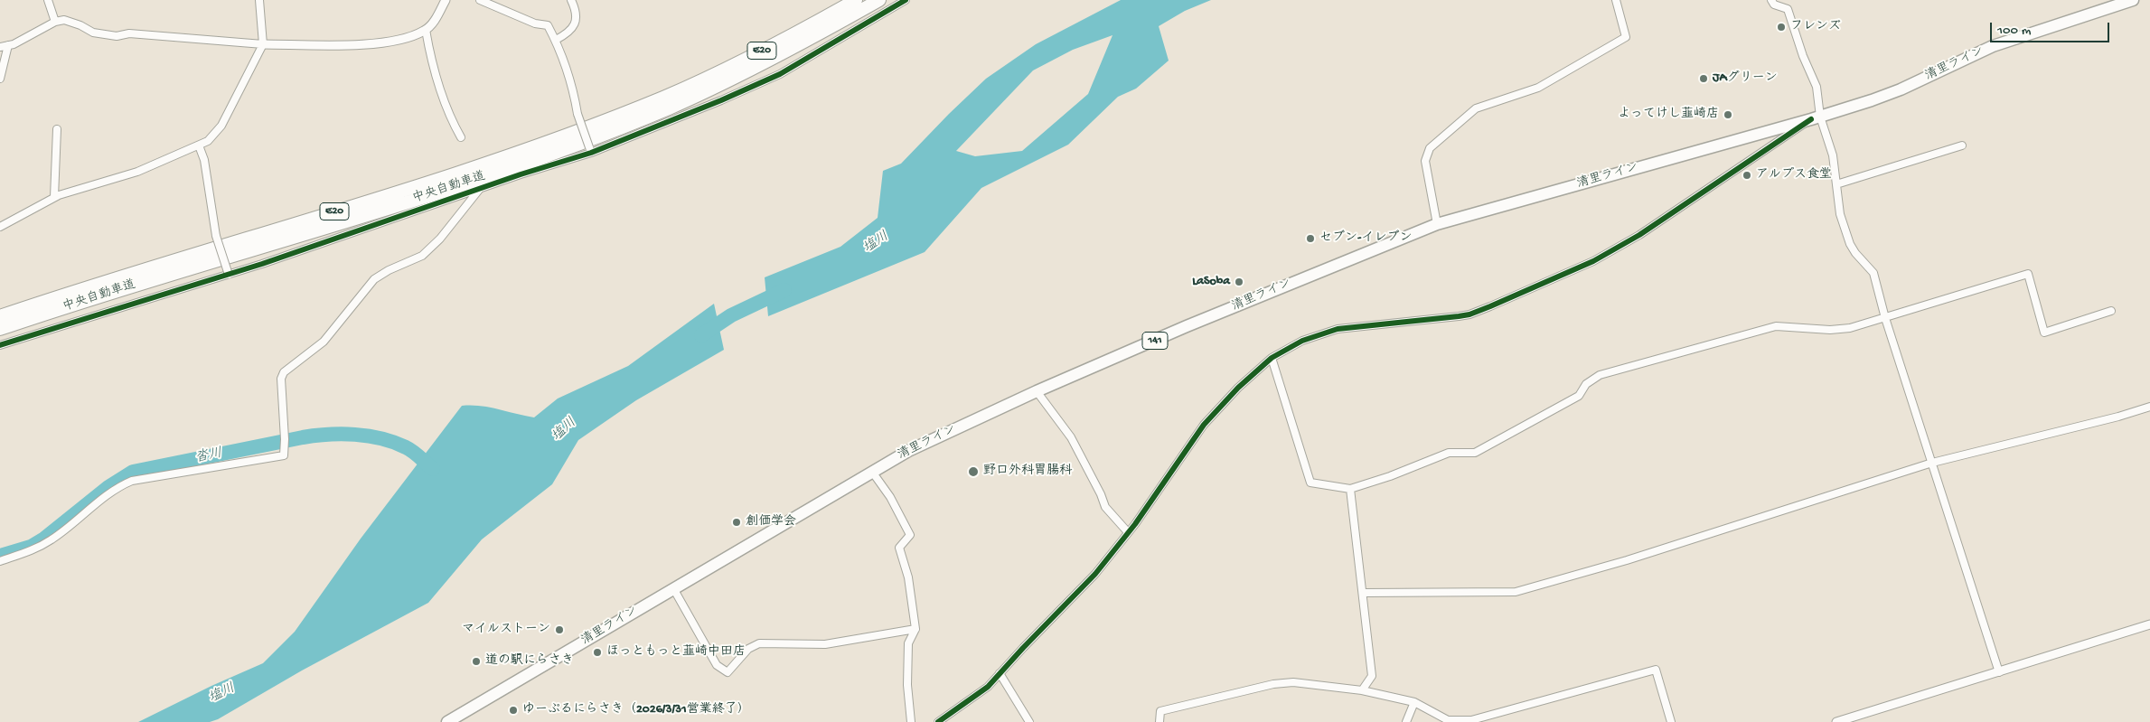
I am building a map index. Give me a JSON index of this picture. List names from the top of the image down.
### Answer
{
  "streets": {
    "highway": [
      "E20",
      "清里ライン",
      "中央自動車道",
      "141"
    ]
  },
  "water": ["塩川", "沓川"],
  "places": [
    "フレンズ",
    "JAグリーン",
    "よってけし韮崎店",
    "アルプス食堂",
    "セブン-イレブン",
    "LaSoba",
    "野口外科胃腸科",
    "創価学会",
    "マイルストーン",
    "ほっともっと韮崎中田店",
    "道の駅にらさき",
    "ゆーぷるにらさき（2026/3/31営業終了）"
  ],
  "scale_bar": "100 m"
}
